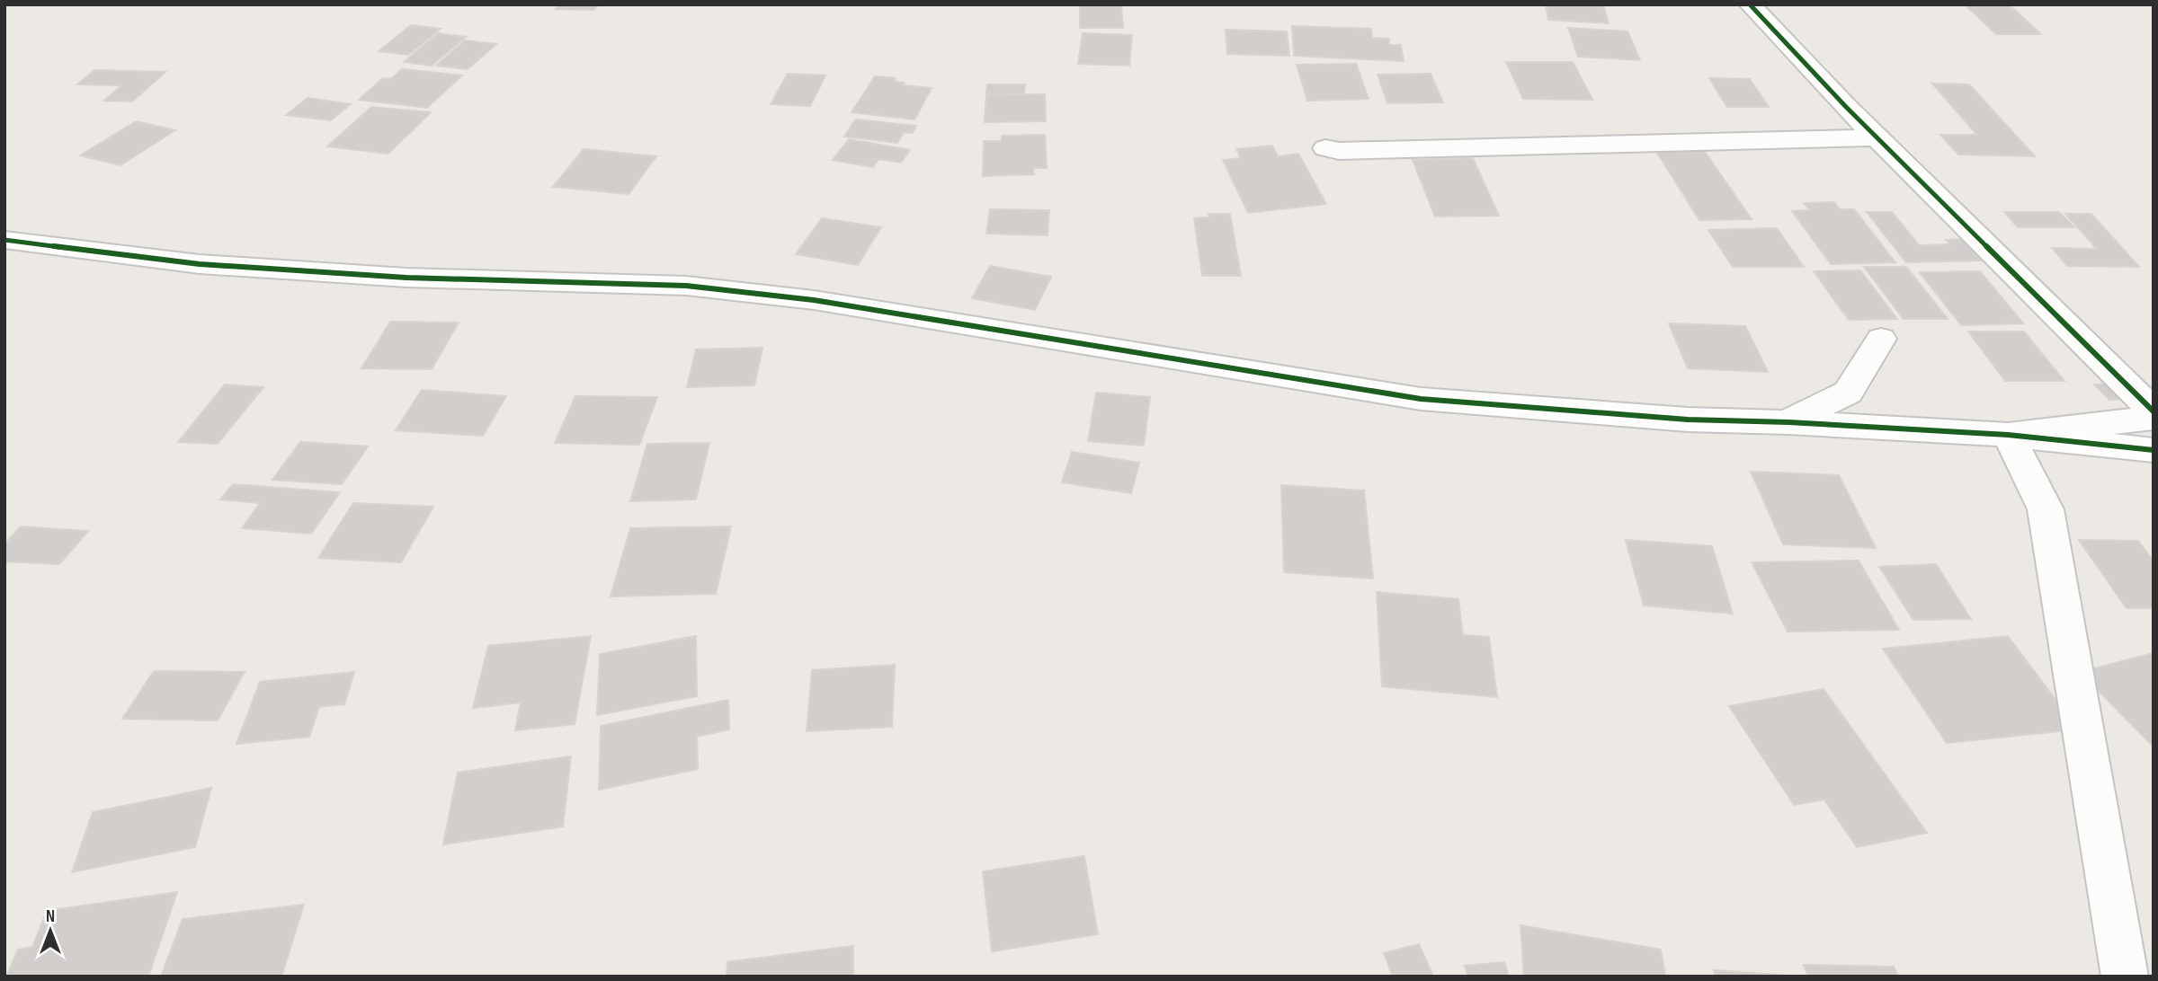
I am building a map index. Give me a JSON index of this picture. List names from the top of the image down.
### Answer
{
  "north": "top"
}
